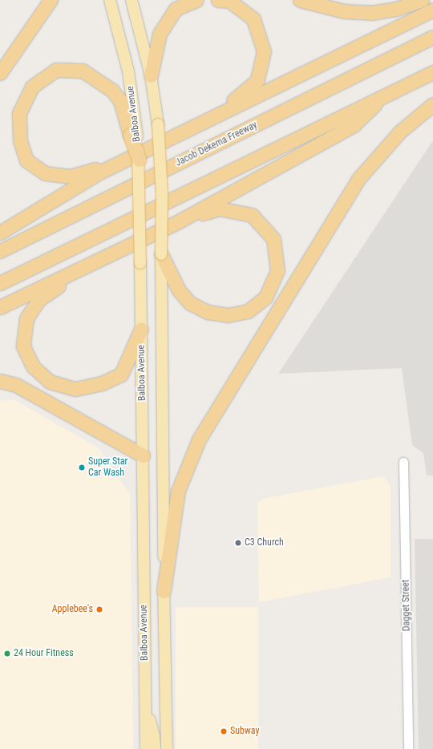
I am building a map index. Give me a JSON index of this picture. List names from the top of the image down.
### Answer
{
  "streets": {
    "highway": ["Jacob Dekema Freeway"],
    "main road": ["Balboa Avenue"],
    "street": ["Dagget Street"]
  },
  "places": [
    "Super Star Car Wash",
    "C3 Church",
    "Applebee's",
    "24 Hour Fitness",
    "Subway"
  ]
}
